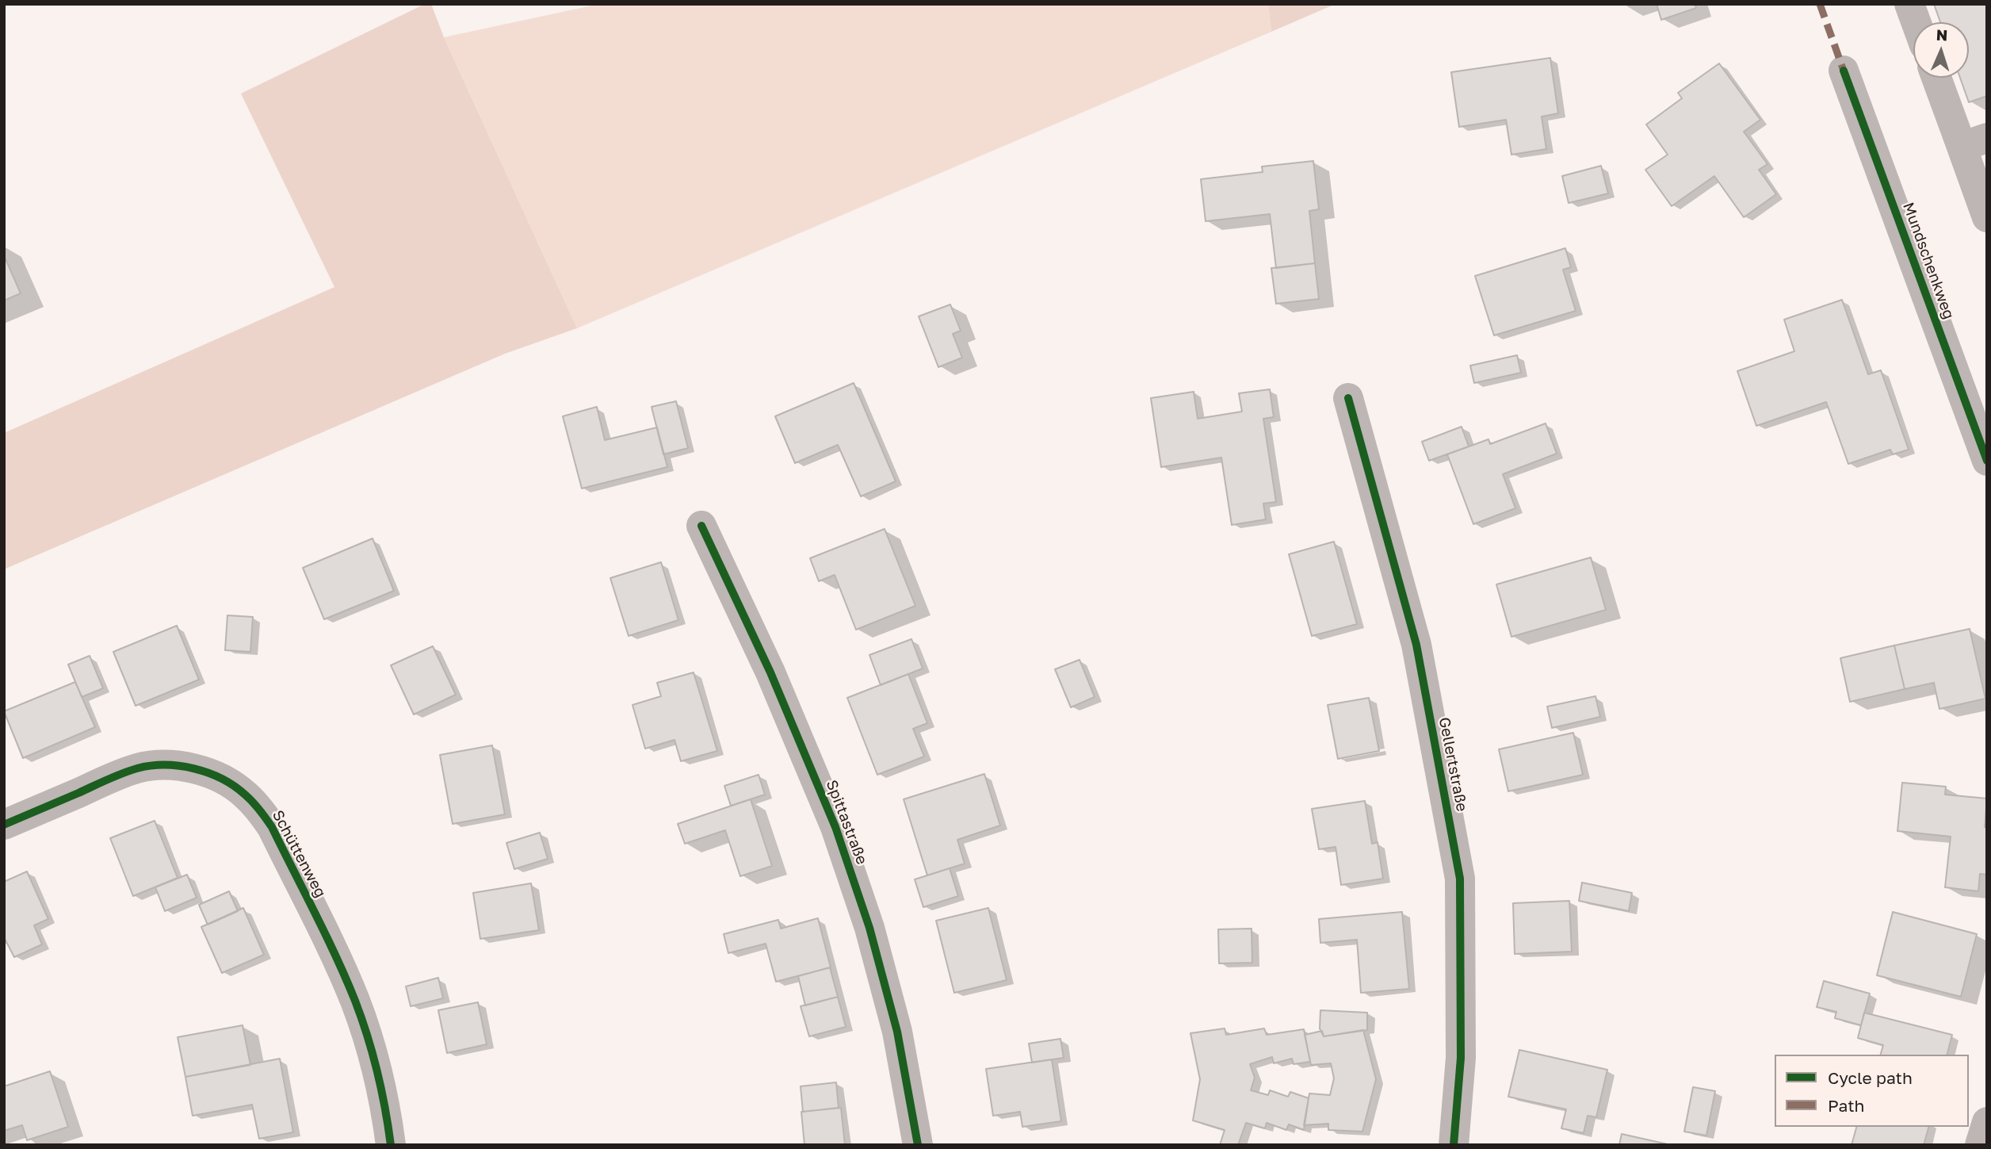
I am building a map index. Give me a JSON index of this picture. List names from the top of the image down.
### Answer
{
  "streets": {
    "street": [
      "Mundschenkweg",
      "Gellertstraße",
      "Spittastraße",
      "Schüttenweg"
    ]
  },
  "legend": ["Cycle path", "Path"],
  "north": "top"
}
